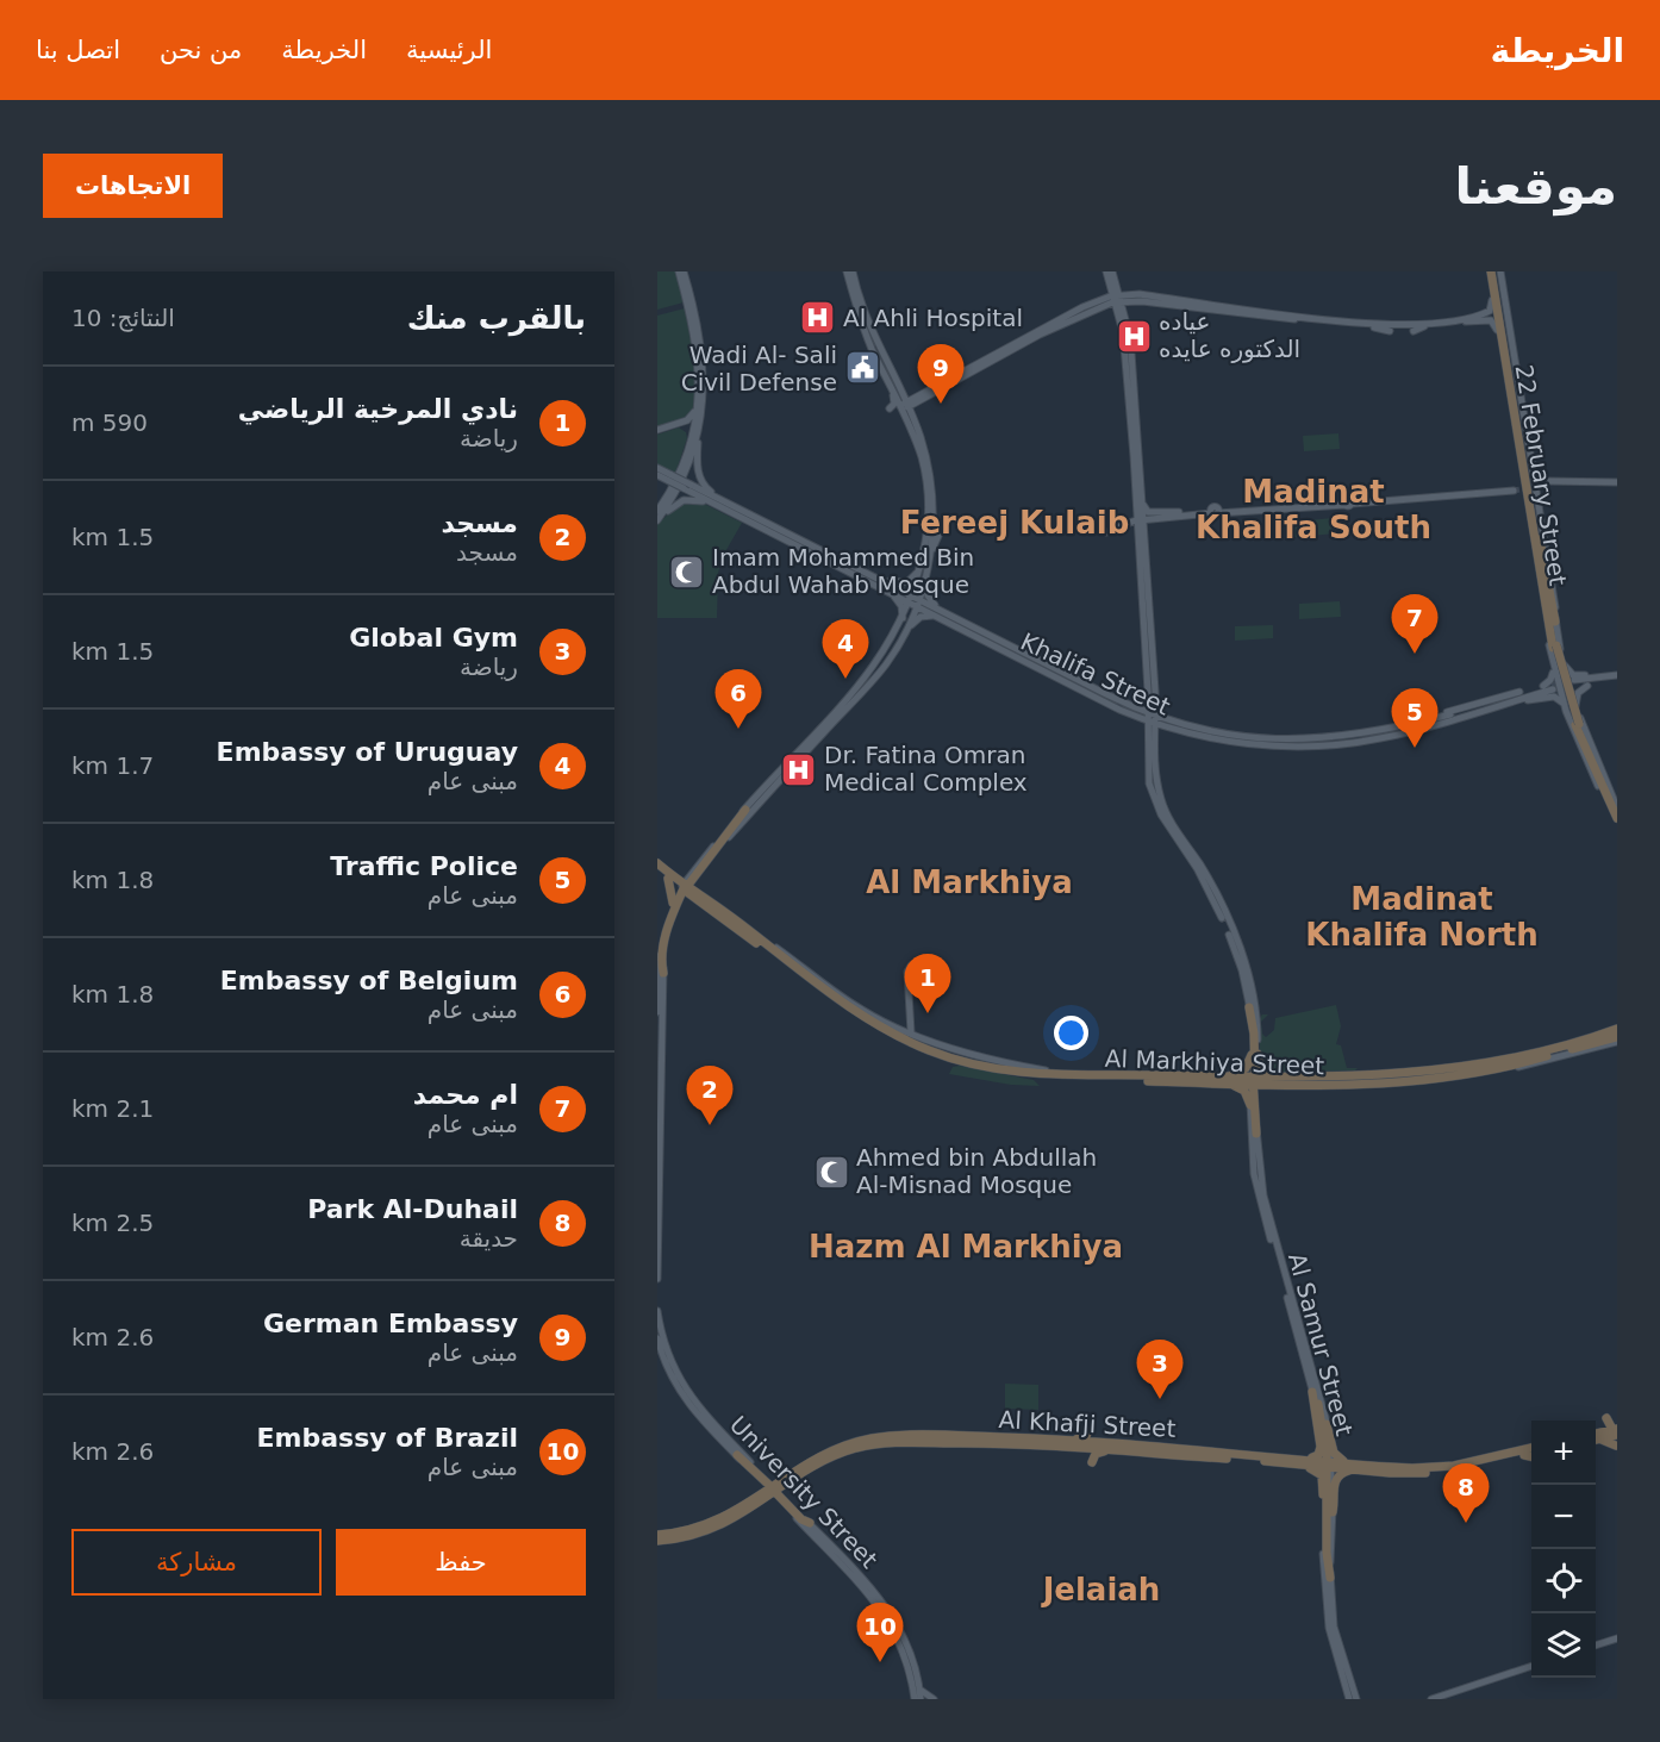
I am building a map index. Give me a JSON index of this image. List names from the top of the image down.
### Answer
{
  "streets": {
    "highway": ["22 February Street", "Al Markhiya Street", "Al Khafji Street"],
    "main road": ["Khalifa Street", "Al Samur Street", "University Street"]
  },
  "crossings": [
    ["22 February Street", "Khalifa Street"],
    ["Al Markhiya Street", "Al Samur Street"],
    ["Al Samur Street", "Al Khafji Street"],
    ["Al Khafji Street", "University Street"]
  ],
  "districts": [
    "Madinat Khalifa South",
    "Fereej Kulaib",
    "Al Markhiya",
    "Madinat Khalifa North",
    "Hazm Al Markhiya",
    "Jelaiah"
  ],
  "places": {
    "hospital": ["Al Ahli Hospital", "عياده الدكتوره عايده", "Dr. Fatina Omran Medical Complex"],
    "public building": ["Wadi Al- Sali Civil Defense"],
    "mosque": ["Imam Mohammed Bin Abdul Wahab Mosque", "Ahmed bin Abdullah Al-Misnad Mosque"]
  },
  "page": {
    "header": "الخريطة",
    "nav": [
      "الرئيسية",
      "الخريطة",
      "من نحن",
      "اتصل بنا"
    ],
    "buttons": [
      "الاتجاهات",
      ["حفظ", "مشاركة"]
    ],
    "title": "موقعنا",
    "heading": ["بالقرب منك", "النتائج: 10"],
    "pins": [
      "9",
      "7",
      "4",
      "6",
      "5",
      "1",
      "2",
      "3",
      "8",
      "10"
    ],
    "list": [
      {
        "mark": "1",
        "name": "نادي المرخية الرياضي",
        "note": "رياضة",
        "value": "590 m"
      },
      {
        "mark": "2",
        "name": "مسجد",
        "note": "مسجد",
        "value": "1.5 km"
      },
      {
        "mark": "3",
        "name": "Global Gym",
        "note": "رياضة",
        "value": "1.5 km"
      },
      {
        "mark": "4",
        "name": "Embassy of Uruguay",
        "note": "مبنى عام",
        "value": "1.7 km"
      },
      {
        "mark": "5",
        "name": "Traffic Police",
        "note": "مبنى عام",
        "value": "1.8 km"
      },
      {
        "mark": "6",
        "name": "Embassy of Belgium",
        "note": "مبنى عام",
        "value": "1.8 km"
      },
      {
        "mark": "7",
        "name": "ام محمد",
        "note": "مبنى عام",
        "value": "2.1 km"
      },
      {
        "mark": "8",
        "name": "Park Al-Duhail",
        "note": "حديقة",
        "value": "2.5 km"
      },
      {
        "mark": "9",
        "name": "German Embassy",
        "note": "مبنى عام",
        "value": "2.6 km"
      },
      {
        "mark": "10",
        "name": "Embassy of Brazil",
        "note": "مبنى عام",
        "value": "2.6 km"
      }
    ],
    "map_buttons": ["+", "−"]
  }
}
